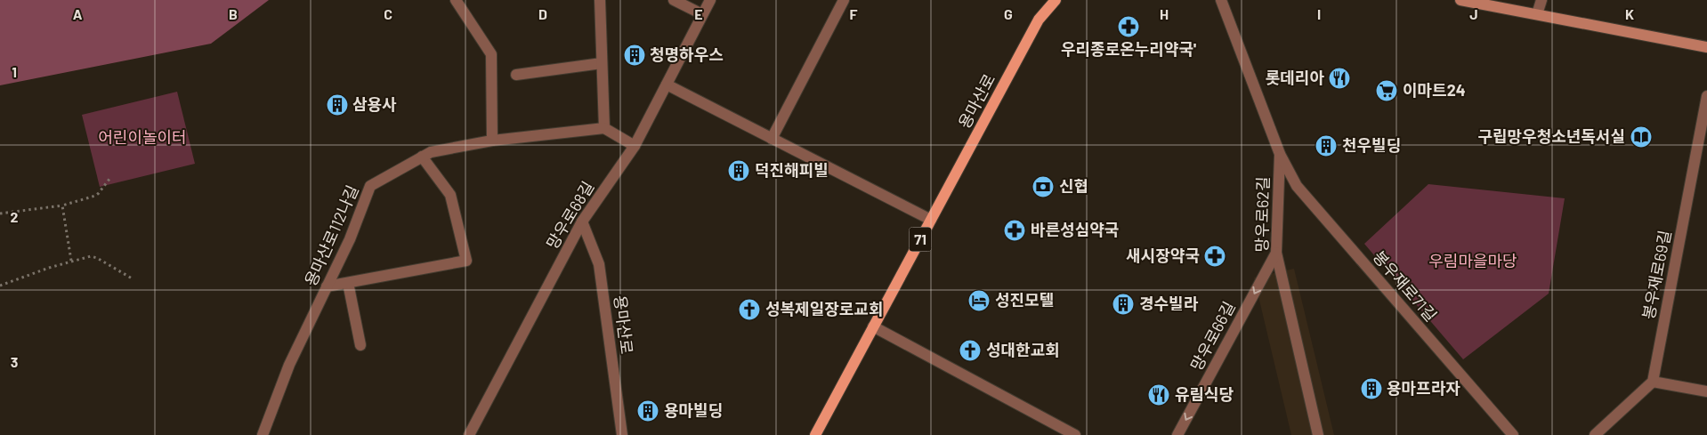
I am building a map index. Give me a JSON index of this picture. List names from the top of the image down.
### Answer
{
  "streets": {
    "main road": ["용마산로", "71"],
    "street": [
      "망우로62길",
      "망우로68길",
      "용마산로112나길",
      "봉우재로69길",
      "봉우재로71길",
      "망우로66길"
    ]
  },
  "crossings": [
    ["용마산로", "망우로68길"],
    ["망우로62길", "봉우재로71길"],
    ["망우로62길", "망우로66길"]
  ],
  "one_way": ["망우로66길"],
  "parks": ["어린이놀이터", "우림마을마당"],
  "places": {
    "pharmacy": ["우리종로온누리약국'", "바른성심약국", "새시장약국"],
    "building": [
      "청명하우스",
      "삼용사",
      "천우빌딩",
      "덕진해피빌",
      "경수빌라",
      "용마프라자",
      "용마빌딩"
    ],
    "restaurant": ["롯데리아", "유림식당"],
    "supermarket": ["이마트24"],
    "library": ["구립망우청소년독서실"],
    "bank": ["신협"],
    "hotel": ["성진모텔"],
    "church": ["성복제일장로교회", "성대한교회"]
  },
  "grid": {
    "columns": [
      "A",
      "B",
      "C",
      "D",
      "E",
      "F",
      "G",
      "H",
      "I",
      "J",
      "K"
    ],
    "rows": ["1", "2", "3"]
  }
}
